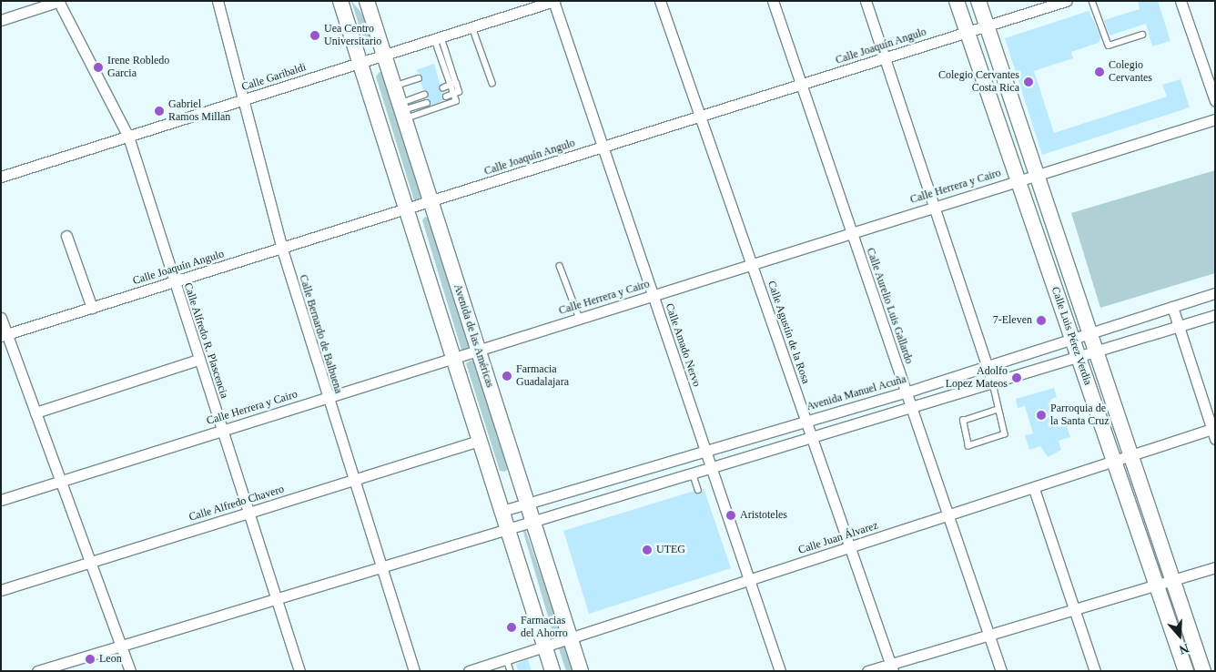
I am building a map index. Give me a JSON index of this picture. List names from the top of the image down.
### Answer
{
  "streets": {
    "main road": ["Avenida de las Américas", "Calle Luis Pérez Verdia"],
    "street": [
      "Calle Joaquín Angulo",
      "Calle Garibaldi",
      "Calle Herrera y Cairo",
      "Calle Aurelio Luis Gallardo",
      "Calle Agustín de la Rosa",
      "Calle Bernardo de Balbuena",
      "Calle Alfredo R. Plascencia",
      "Calle Amado Nervo",
      "Avenida Manuel Acuña",
      "Calle Alfredo Chavero",
      "Calle Juan Álvarez"
    ]
  },
  "crossings": [
    ["Calle Joaquín Angulo", "Calle Aurelio Luis Gallardo"],
    ["Calle Joaquín Angulo", "Calle Agustín de la Rosa"],
    ["Calle Joaquín Angulo", "Calle Bernardo de Balbuena"],
    ["Calle Joaquín Angulo", "Avenida de las Américas"],
    ["Calle Joaquín Angulo", "Calle Luis Pérez Verdia"],
    ["Calle Joaquín Angulo", "Calle Alfredo R. Plascencia"],
    ["Calle Joaquín Angulo", "Calle Amado Nervo"],
    ["Calle Garibaldi", "Calle Bernardo de Balbuena"],
    ["Calle Garibaldi", "Avenida de las Américas"],
    ["Calle Garibaldi", "Calle Alfredo R. Plascencia"],
    ["Calle Garibaldi", "Calle Amado Nervo"],
    ["Calle Herrera y Cairo", "Calle Aurelio Luis Gallardo"],
    ["Calle Herrera y Cairo", "Calle Agustín de la Rosa"],
    ["Calle Herrera y Cairo", "Calle Bernardo de Balbuena"],
    ["Calle Herrera y Cairo", "Avenida de las Américas"],
    ["Calle Herrera y Cairo", "Calle Luis Pérez Verdia"],
    ["Calle Herrera y Cairo", "Calle Alfredo R. Plascencia"],
    ["Calle Herrera y Cairo", "Calle Amado Nervo"],
    ["Calle Aurelio Luis Gallardo", "Avenida Manuel Acuña"],
    ["Calle Aurelio Luis Gallardo", "Calle Juan Álvarez"],
    ["Calle Agustín de la Rosa", "Avenida Manuel Acuña"],
    ["Calle Agustín de la Rosa", "Calle Juan Álvarez"],
    ["Calle Bernardo de Balbuena", "Calle Alfredo Chavero"],
    ["Avenida de las Américas", "Avenida Manuel Acuña"],
    ["Avenida de las Américas", "Calle Juan Álvarez"],
    ["Calle Luis Pérez Verdia", "Avenida Manuel Acuña"],
    ["Calle Luis Pérez Verdia", "Calle Juan Álvarez"],
    ["Calle Alfredo R. Plascencia", "Calle Alfredo Chavero"],
    ["Calle Amado Nervo", "Avenida Manuel Acuña"],
    ["Calle Amado Nervo", "Calle Juan Álvarez"]
  ],
  "places": [
    "Uea Centro Universitario",
    "Irene Robledo Garcia",
    "Colegio Cervantes",
    "Colegio Cervantes Costa Rica",
    "Gabriel Ramos Millan",
    "7-Eleven",
    "Farmacia Guadalajara",
    "Adolfo Lopez Mateos",
    "Parroquia de la Santa Cruz",
    "Aristoteles",
    "UTEG",
    "Farmacias del Ahorro",
    "Leon"
  ],
  "north": "bottom"
}
